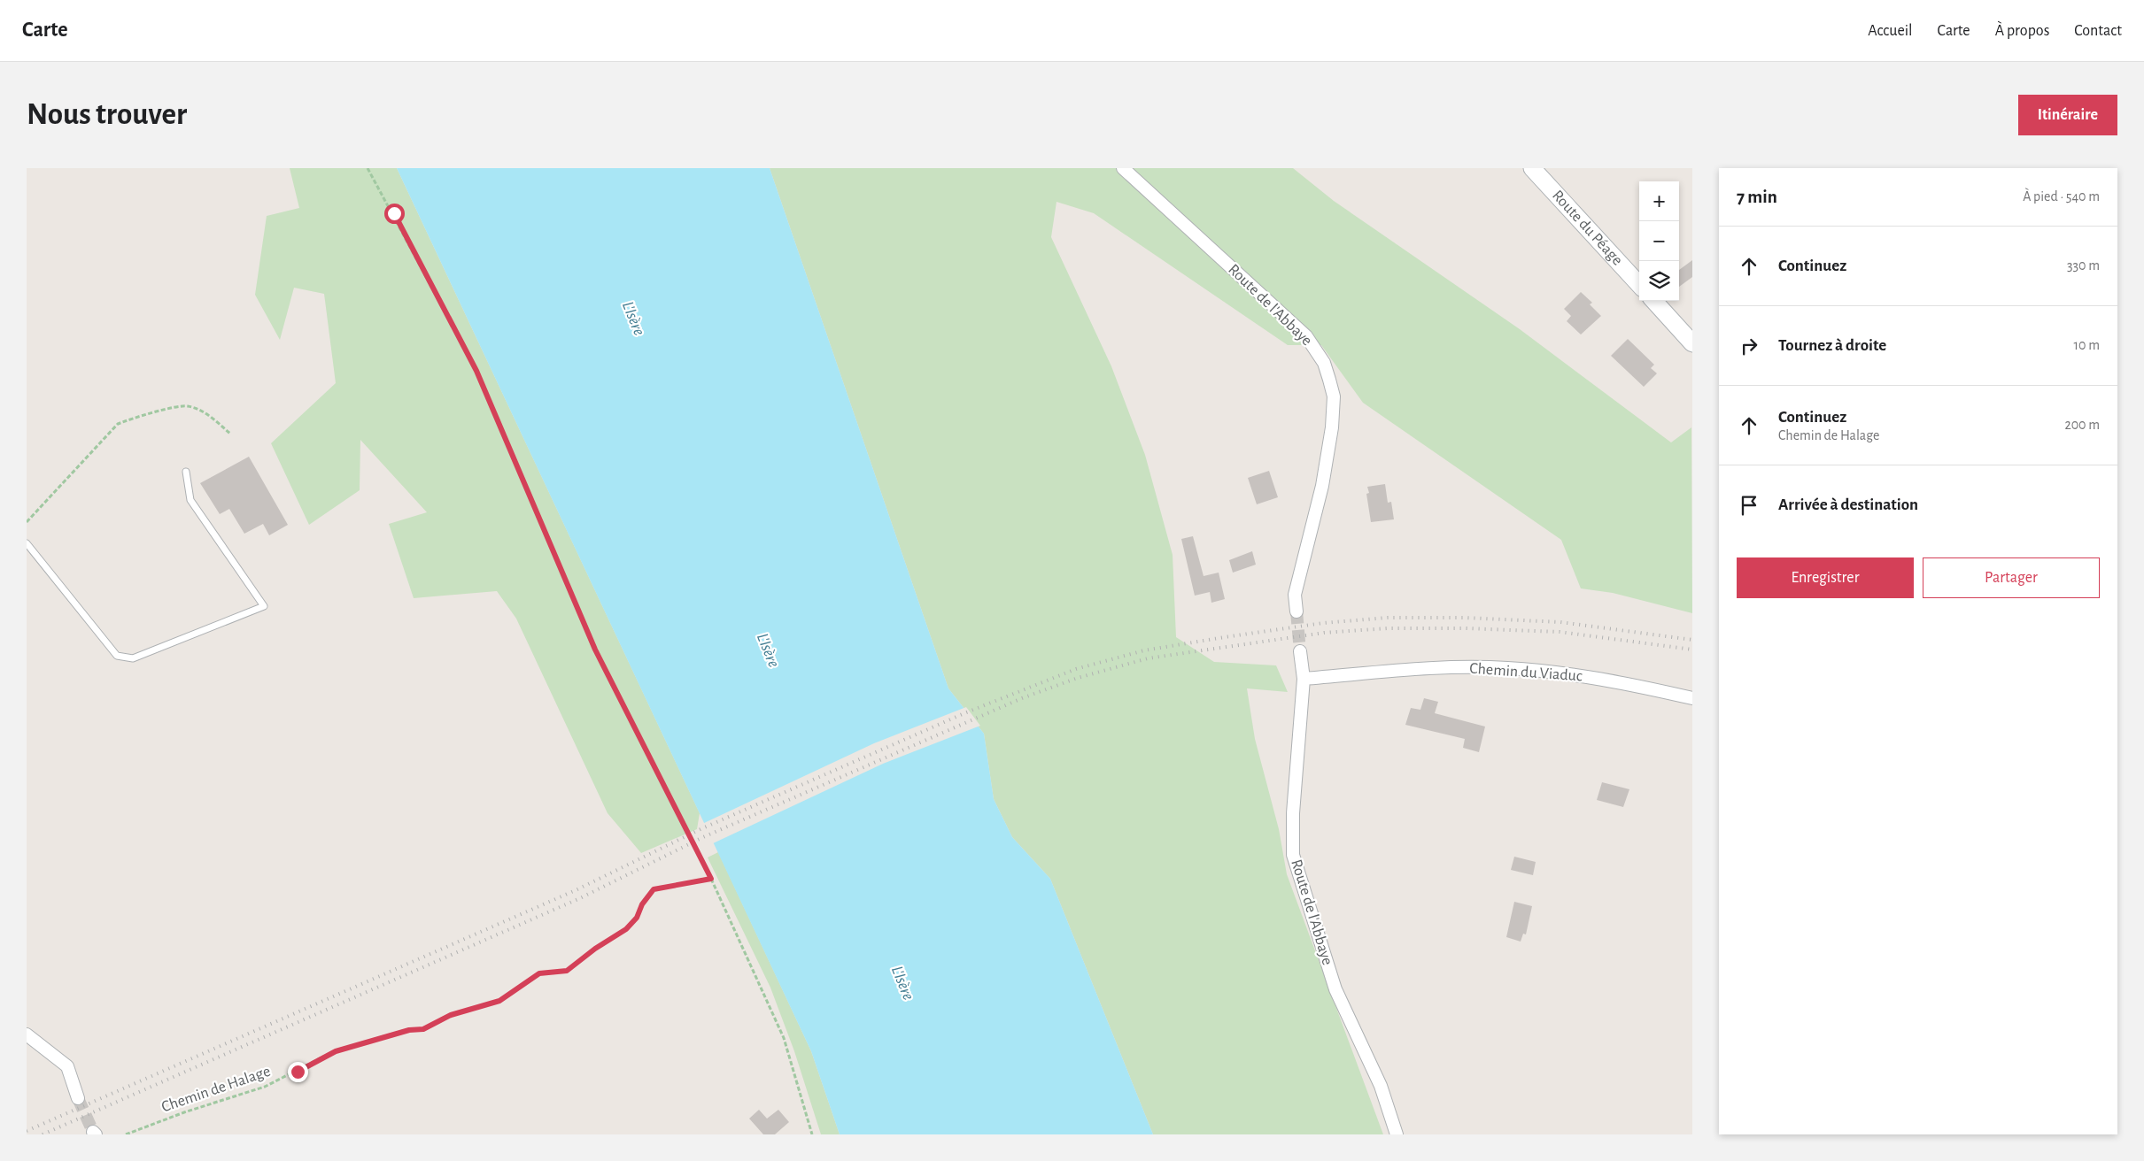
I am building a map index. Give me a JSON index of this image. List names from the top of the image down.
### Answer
{
  "streets": {
    "street": ["Route du Péage", "Route de l'Abbaye", "Chemin du Viaduc"],
    "path": ["Chemin de Halage"]
  },
  "crossings": [
    ["Route de l'Abbaye", "Chemin du Viaduc"]
  ],
  "water": ["L'Isère"],
  "page": {
    "header": "Carte",
    "nav": [
      "Accueil",
      "Carte",
      "À propos",
      "Contact"
    ],
    "buttons": [
      "Itinéraire",
      ["Enregistrer", "Partager"]
    ],
    "title": "Nous trouver",
    "heading": ["7 min", "À pied · 540 m"],
    "map_buttons": ["+", "−"],
    "list": [
      ["Continuez", "330 m"],
      ["Tournez à droite", "10 m"],
      ["Continuez", "Chemin de Halage", "200 m"],
      "Arrivée à destination"
    ]
  }
}
